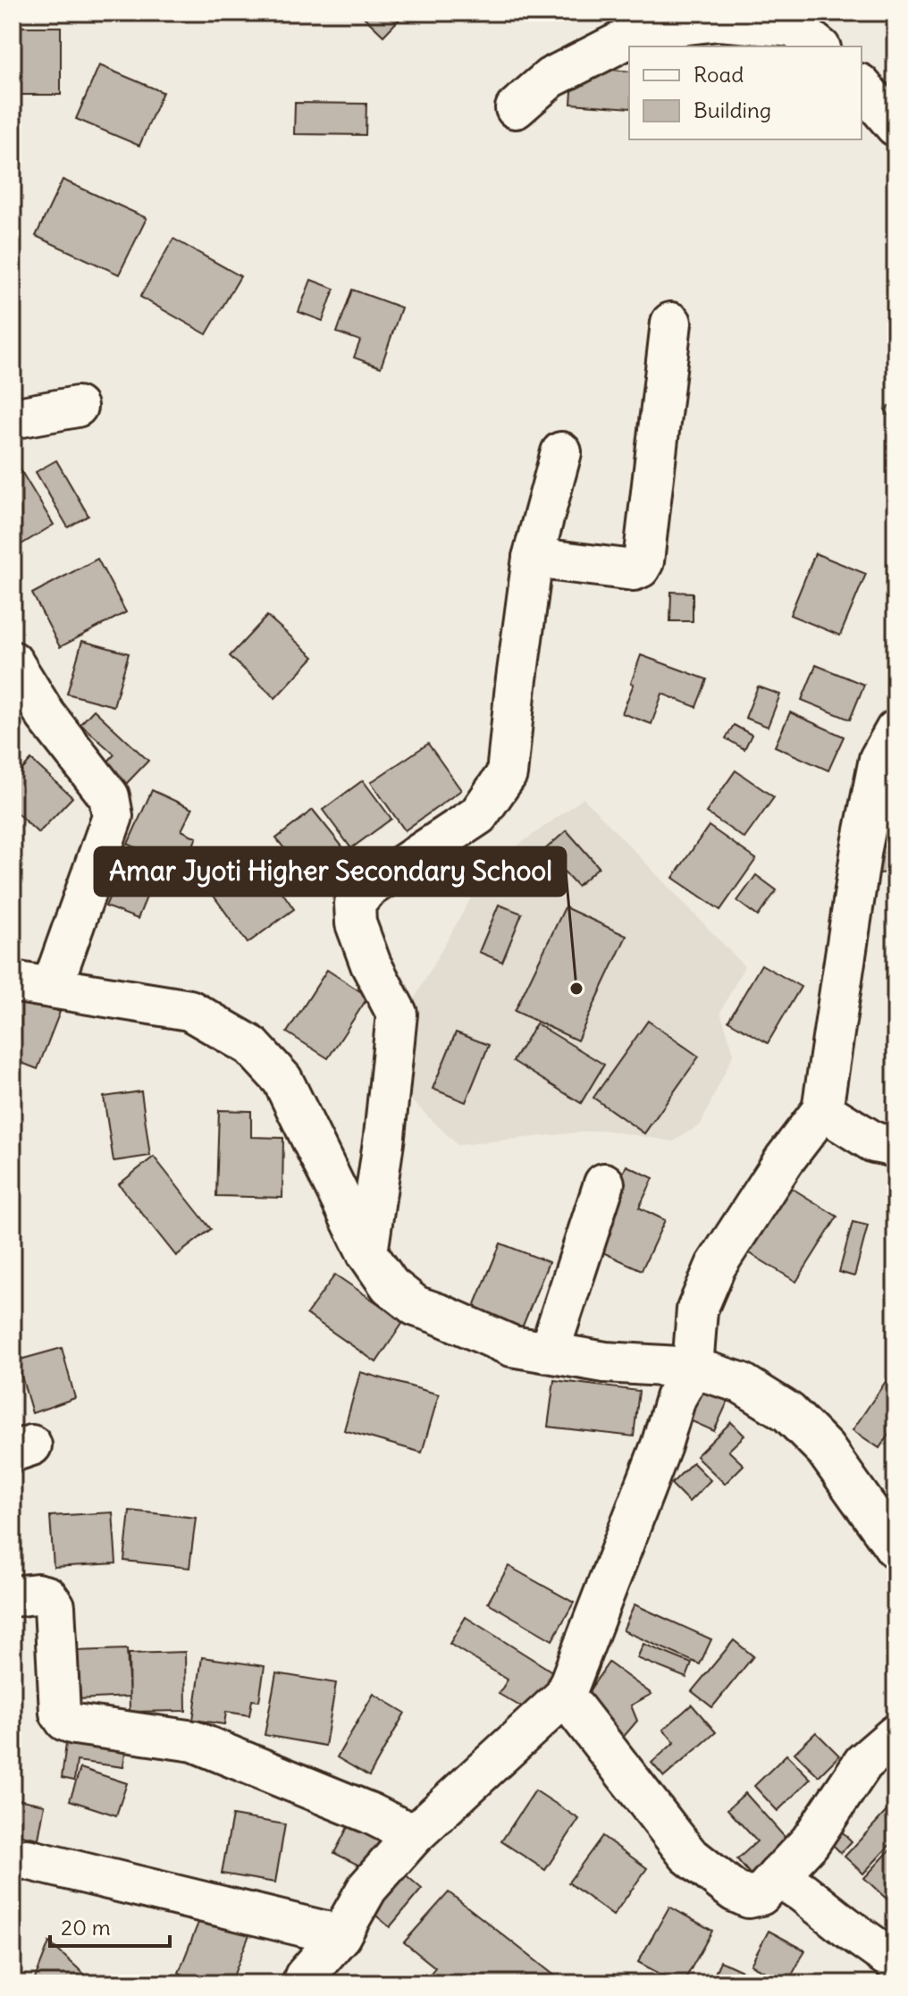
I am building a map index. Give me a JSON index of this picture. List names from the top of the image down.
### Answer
{
  "places": ["Amar Jyoti Higher Secondary School"],
  "legend": ["Road", "Building"],
  "scale_bar": "20 m"
}
